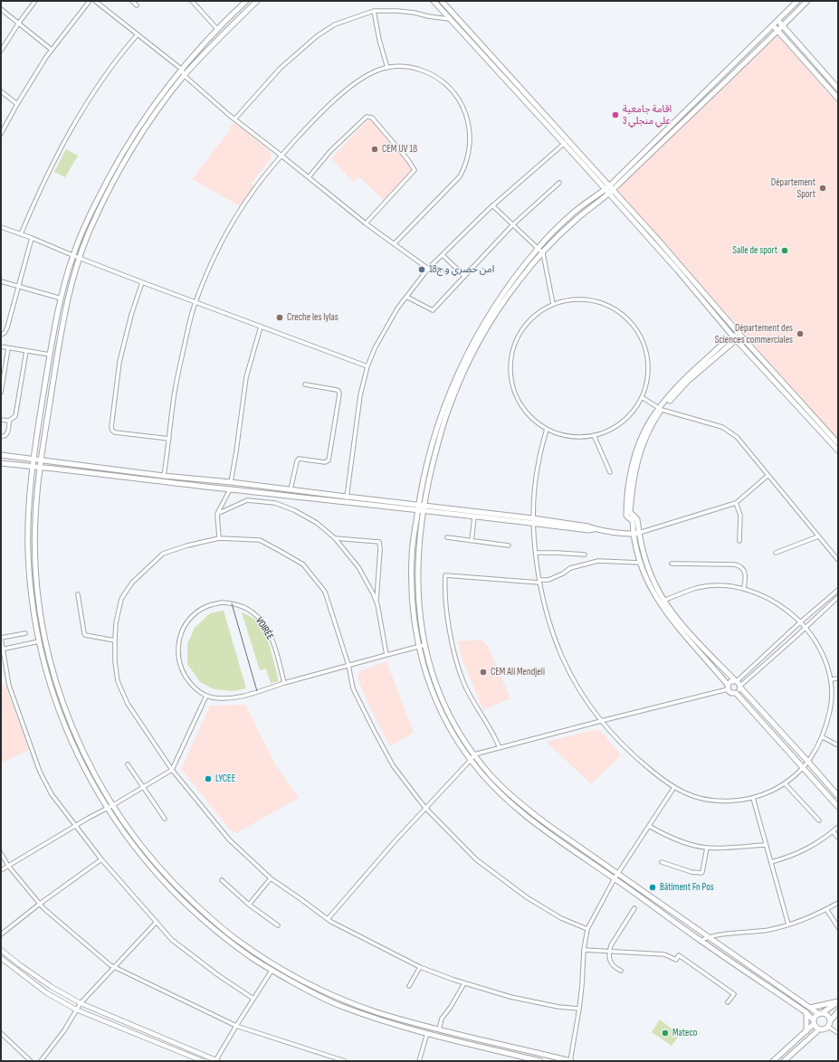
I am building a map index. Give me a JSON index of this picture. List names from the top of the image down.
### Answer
{
  "streets": {
    "street": ["VOIRÉE"]
  },
  "places": [
    "اقامة جامعية علي منجلي 3",
    "CEM UV 18",
    "Département Sport",
    "Salle de sport",
    "امن حضري و.ج18",
    "Creche les lylas",
    "Département des Sciences commerciales",
    "CEM Ali Mendjeli",
    "LYCEE",
    "Bâtiment Fn Pos",
    "Mateco"
  ]
}
